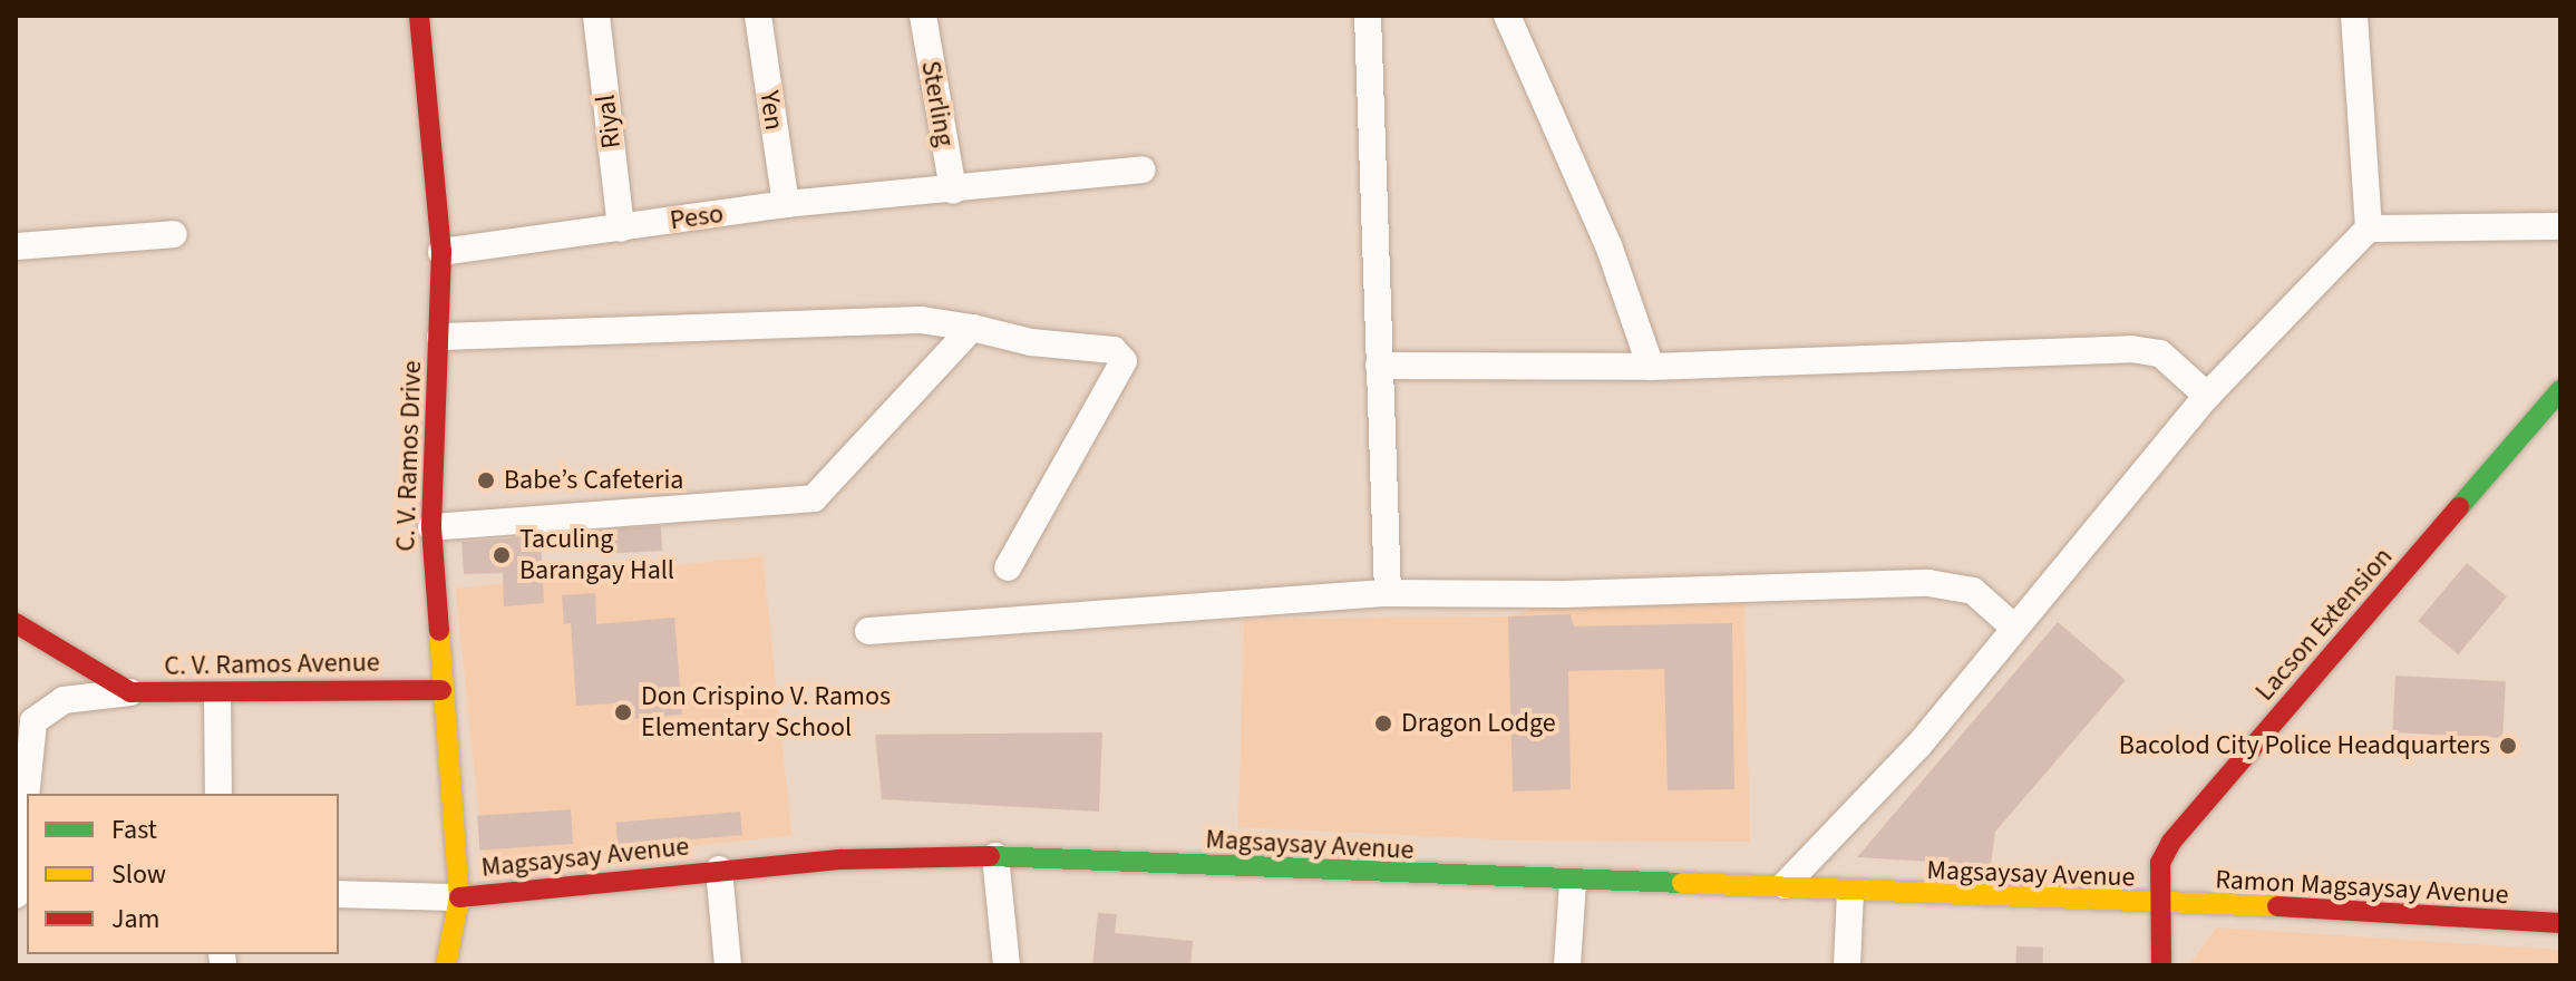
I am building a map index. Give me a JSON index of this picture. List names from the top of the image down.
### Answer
{
  "streets": {
    "street": [
      "Sterling",
      "Yen",
      "Riyal",
      "Peso",
      "C. V. Ramos Drive",
      "Lacson Extension",
      "C. V. Ramos Avenue",
      "Magsaysay Avenue",
      "Ramon Magsaysay Avenue"
    ]
  },
  "crossings": [
    ["Sterling", "Peso"],
    ["Yen", "Peso"],
    ["Riyal", "Peso"],
    ["Peso", "C. V. Ramos Drive"],
    ["C. V. Ramos Drive", "C. V. Ramos Avenue"],
    ["C. V. Ramos Drive", "Magsaysay Avenue"],
    ["Lacson Extension", "Magsaysay Avenue"],
    ["Lacson Extension", "Ramon Magsaysay Avenue"],
    ["Magsaysay Avenue", "Ramon Magsaysay Avenue"]
  ],
  "places": [
    "Babe’s Cafeteria",
    "Taculing Barangay Hall",
    "Don Crispino V. Ramos Elementary School",
    "Dragon Lodge",
    "Bacolod City Police Headquarters"
  ],
  "legend": ["Fast", "Slow", "Jam"]
}
